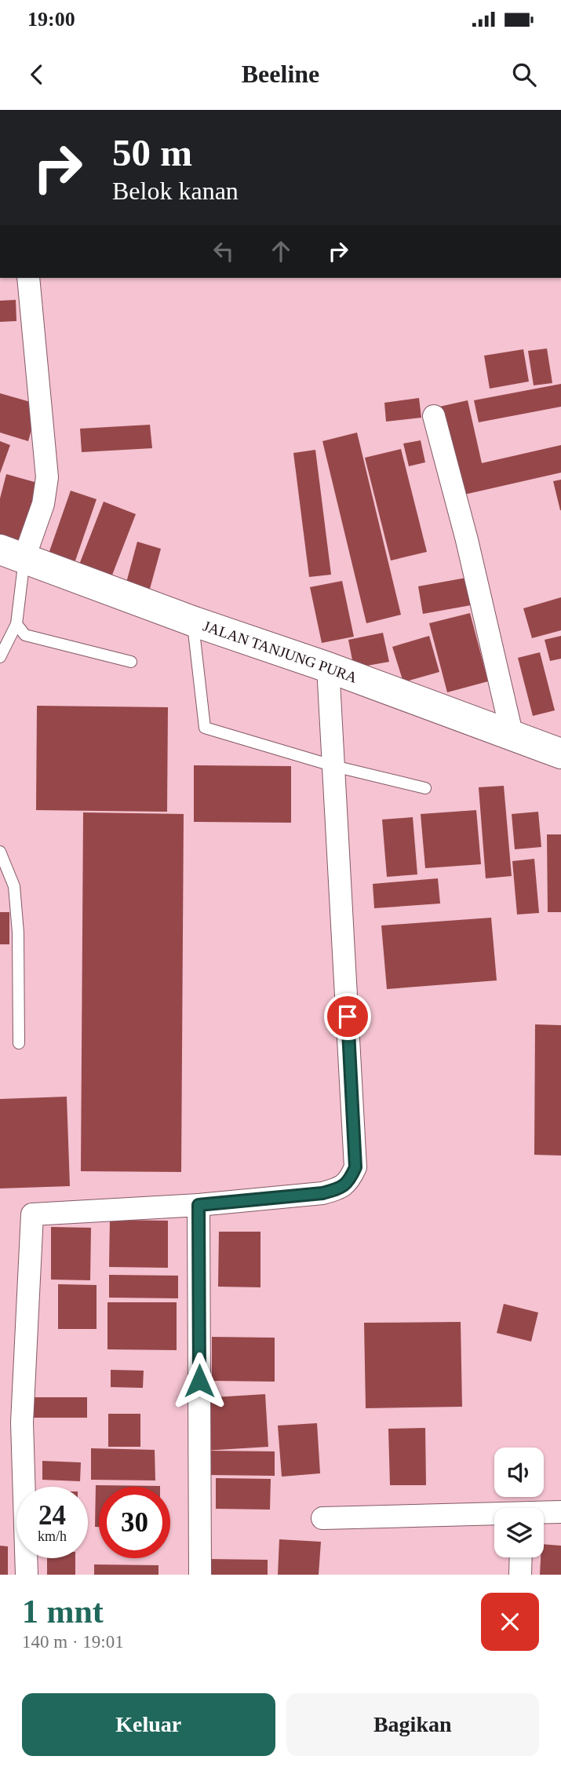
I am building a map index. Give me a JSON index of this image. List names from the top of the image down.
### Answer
{
  "streets": {
    "street": ["JALAN TANJUNG PURA"]
  },
  "page": {
    "status": "19:00",
    "header": "Beeline",
    "turn": ["50 m", "Belok kanan"],
    "speed": "24 km/h",
    "limit": "30",
    "heading": ["1 mnt", "140 m · 19:01"],
    "buttons": ["Keluar", "Bagikan"]
  }
}
